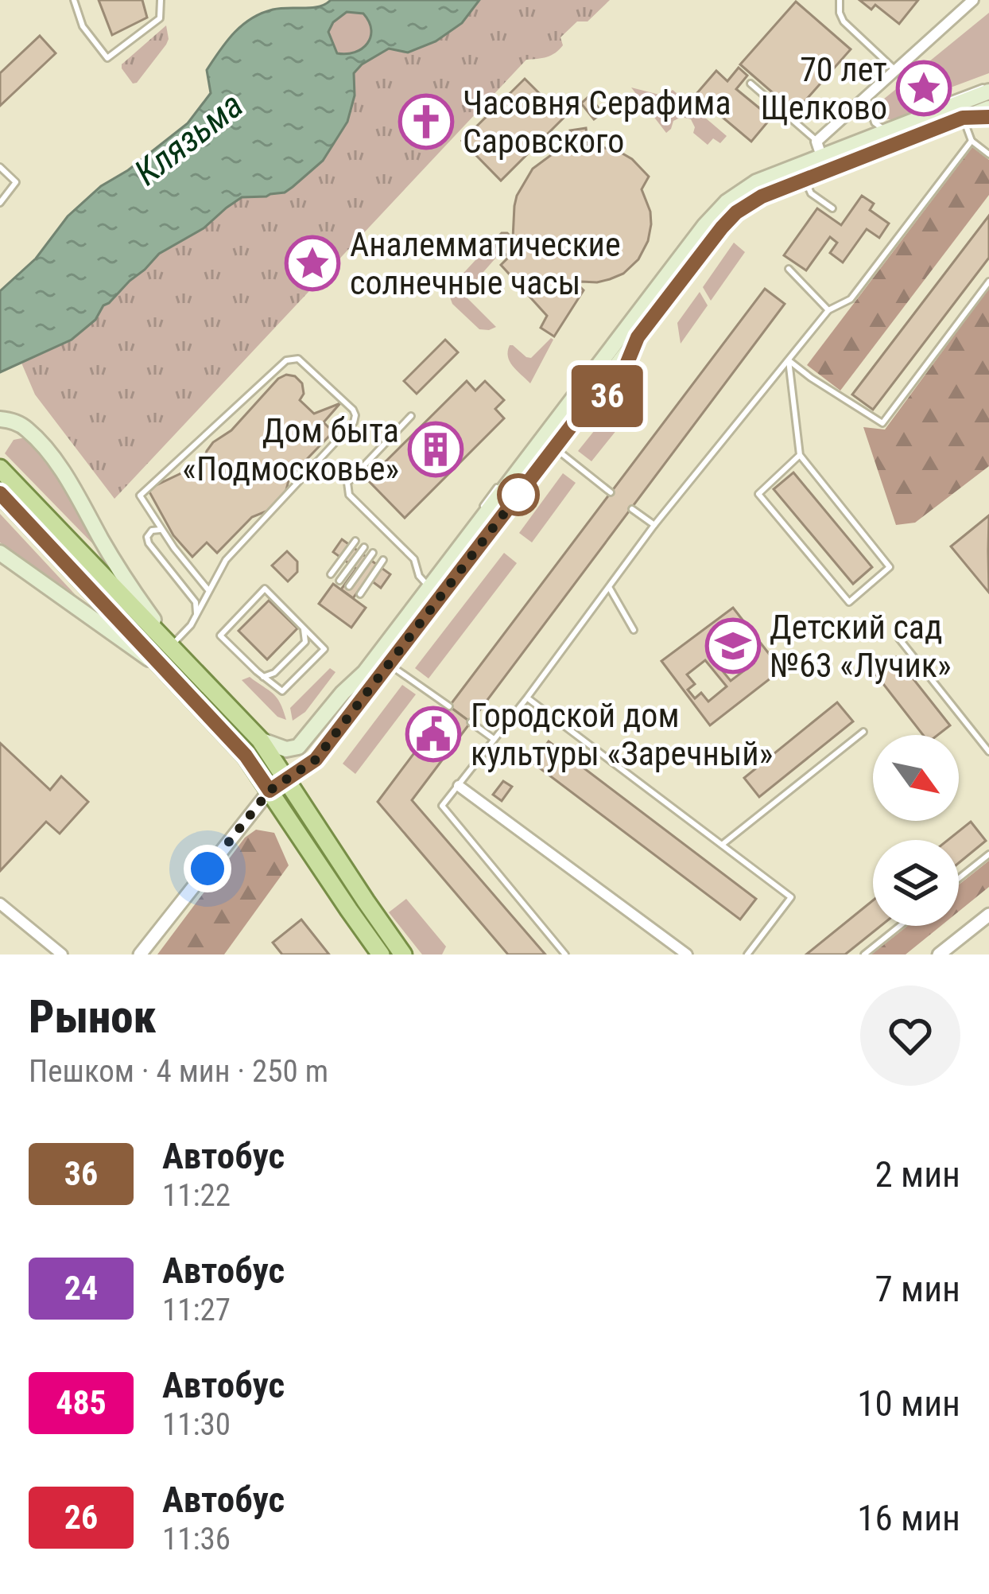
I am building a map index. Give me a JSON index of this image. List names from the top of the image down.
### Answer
{
  "water": ["Клязьма"],
  "places": {
    "place": ["70 лет Щелково", "Аналемматические солнечные часы"],
    "church": ["Часовня Серафима Саровского"],
    "building": ["Дом быта «Подмосковье»"],
    "school or university": ["Детский сад №63 «Лучик»"],
    "public building": ["Городской дом культуры «Заречный»"]
  },
  "lines": ["bus line 36"],
  "north": "bottom right",
  "page": {
    "on_map": "36",
    "heading": ["Рынок", "Пешком · 4 мин · 250 m"],
    "list": [
      {
        "mark": "36",
        "name": "Автобус",
        "note": "11:22",
        "value": "2 мин"
      },
      {
        "mark": "24",
        "name": "Автобус",
        "note": "11:27",
        "value": "7 мин"
      },
      {
        "mark": "485",
        "name": "Автобус",
        "note": "11:30",
        "value": "10 мин"
      },
      {
        "mark": "26",
        "name": "Автобус",
        "note": "11:36",
        "value": "16 мин"
      }
    ]
  }
}
